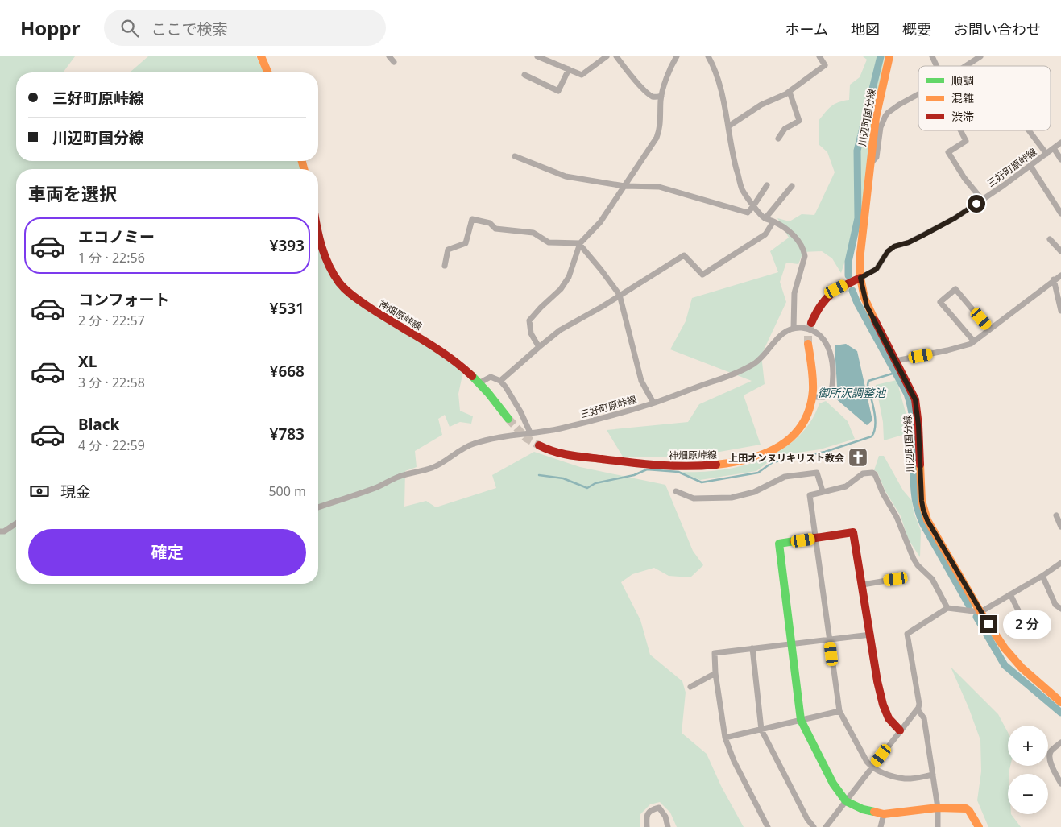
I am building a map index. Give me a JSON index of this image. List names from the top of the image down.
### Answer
{
  "streets": {
    "street": ["川辺町国分線", "三好町原峠線", "神畑原峠線"]
  },
  "crossings": [
    ["川辺町国分線", "三好町原峠線"]
  ],
  "water": ["御所沢調整池"],
  "places": {
    "church": ["上田オンヌリキリスト教会"]
  },
  "legend": ["順調", "混雑", "渋滞"],
  "page": {
    "header": "Hoppr",
    "search": "ここで検索",
    "nav": [
      "ホーム",
      "地図",
      "概要",
      "お問い合わせ"
    ],
    "banner": ["三好町原峠線", "川辺町国分線"],
    "heading": "車両を選択",
    "list": [
      {
        "name": "エコノミー",
        "note": "1 分 · 22:56",
        "value": "¥393"
      },
      {
        "name": "コンフォート",
        "note": "2 分 · 22:57",
        "value": "¥531"
      },
      {
        "name": "XL",
        "note": "3 分 · 22:58",
        "value": "¥668"
      },
      {
        "name": "Black",
        "note": "4 分 · 22:59",
        "value": "¥783"
      }
    ],
    "pay": ["現金", "500 m"],
    "buttons": "確定",
    "bubble": "2 分",
    "map_buttons": ["+", "−"]
  }
}
